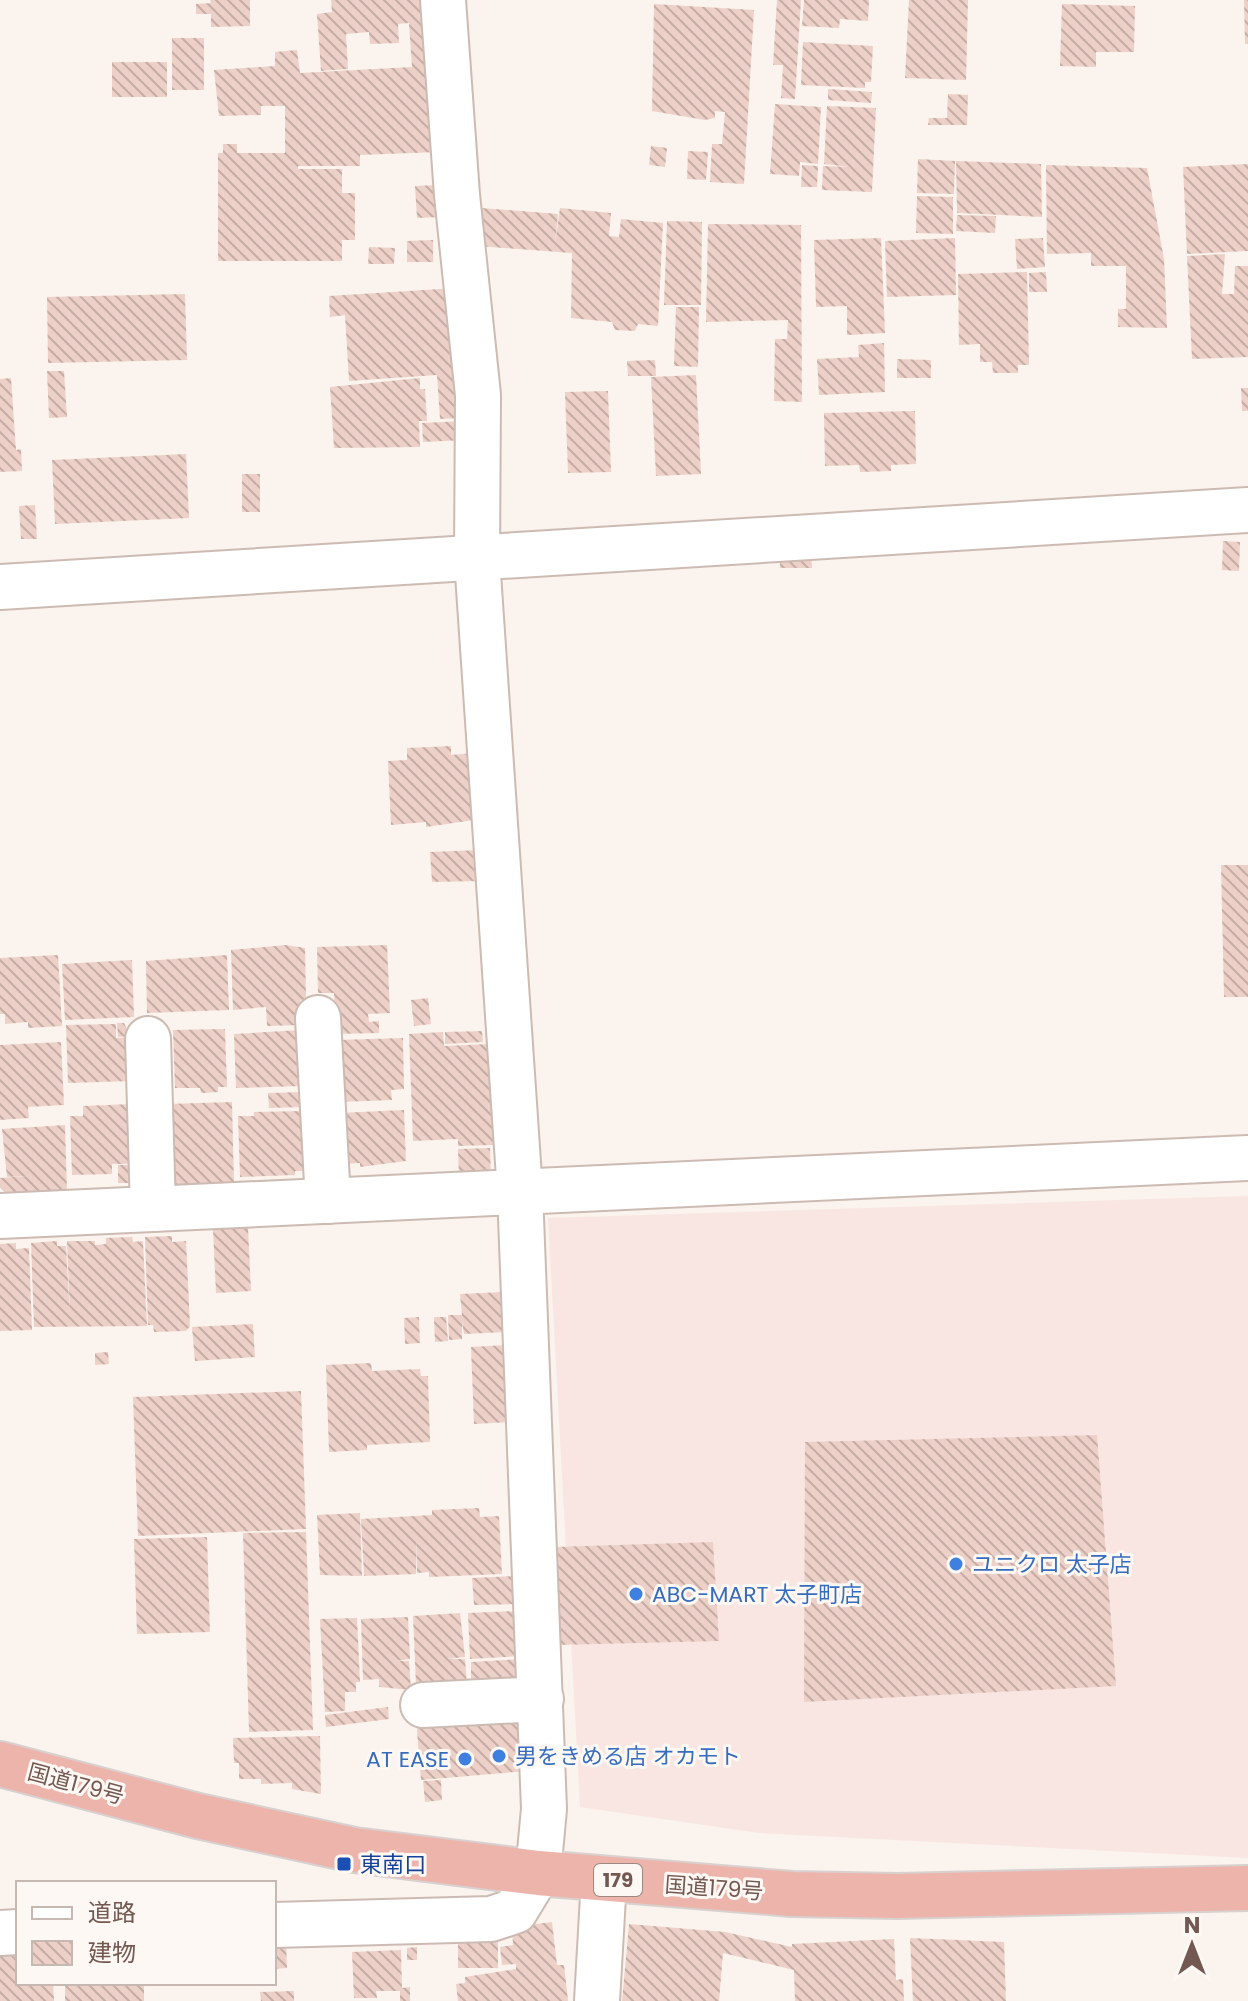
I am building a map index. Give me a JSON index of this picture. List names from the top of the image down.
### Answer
{
  "streets": {
    "highway": ["国道179号", "179"]
  },
  "places": {
    "other": [
      "ユニクロ 太子店",
      "ABC-MART 太子町店",
      "男をきめる店 オカモト",
      "AT EASE"
    ],
    "transit": ["東南口"]
  },
  "legend": ["道路", "建物"],
  "north": "top"
}
